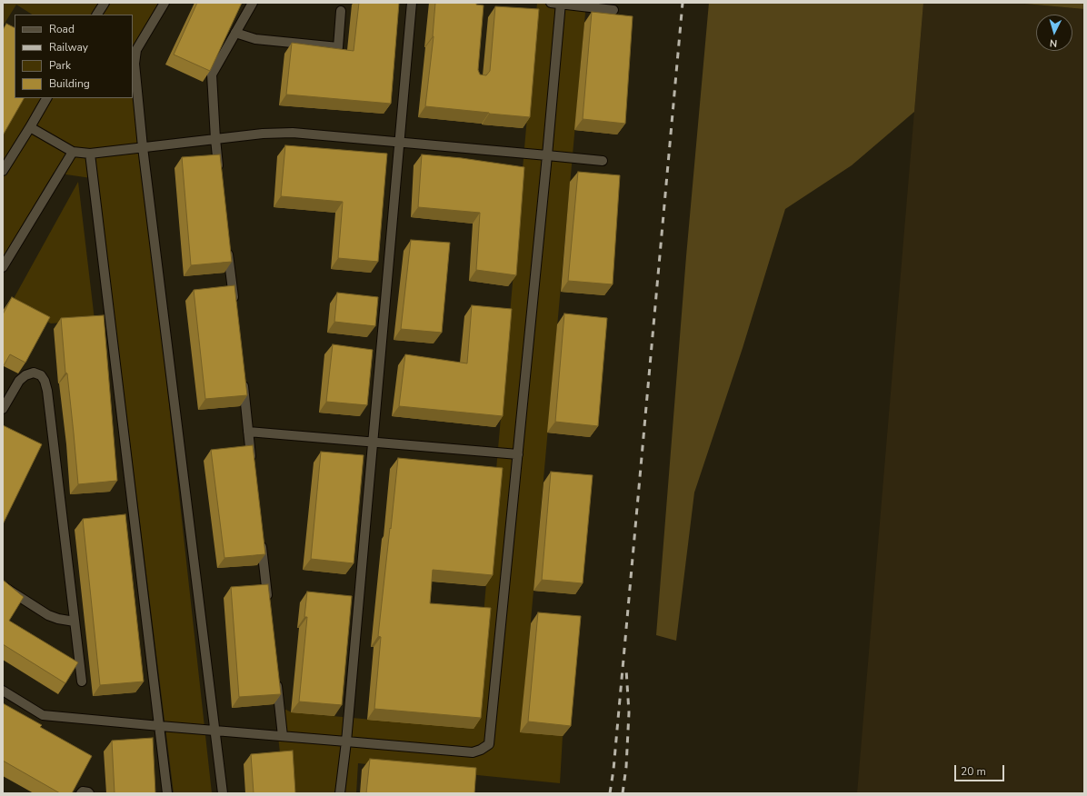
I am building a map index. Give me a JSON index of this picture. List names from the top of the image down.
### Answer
{
  "legend": [
    "Road",
    "Railway",
    "Park",
    "Building"
  ],
  "scale_bar": "20 m",
  "north": "bottom"
}
